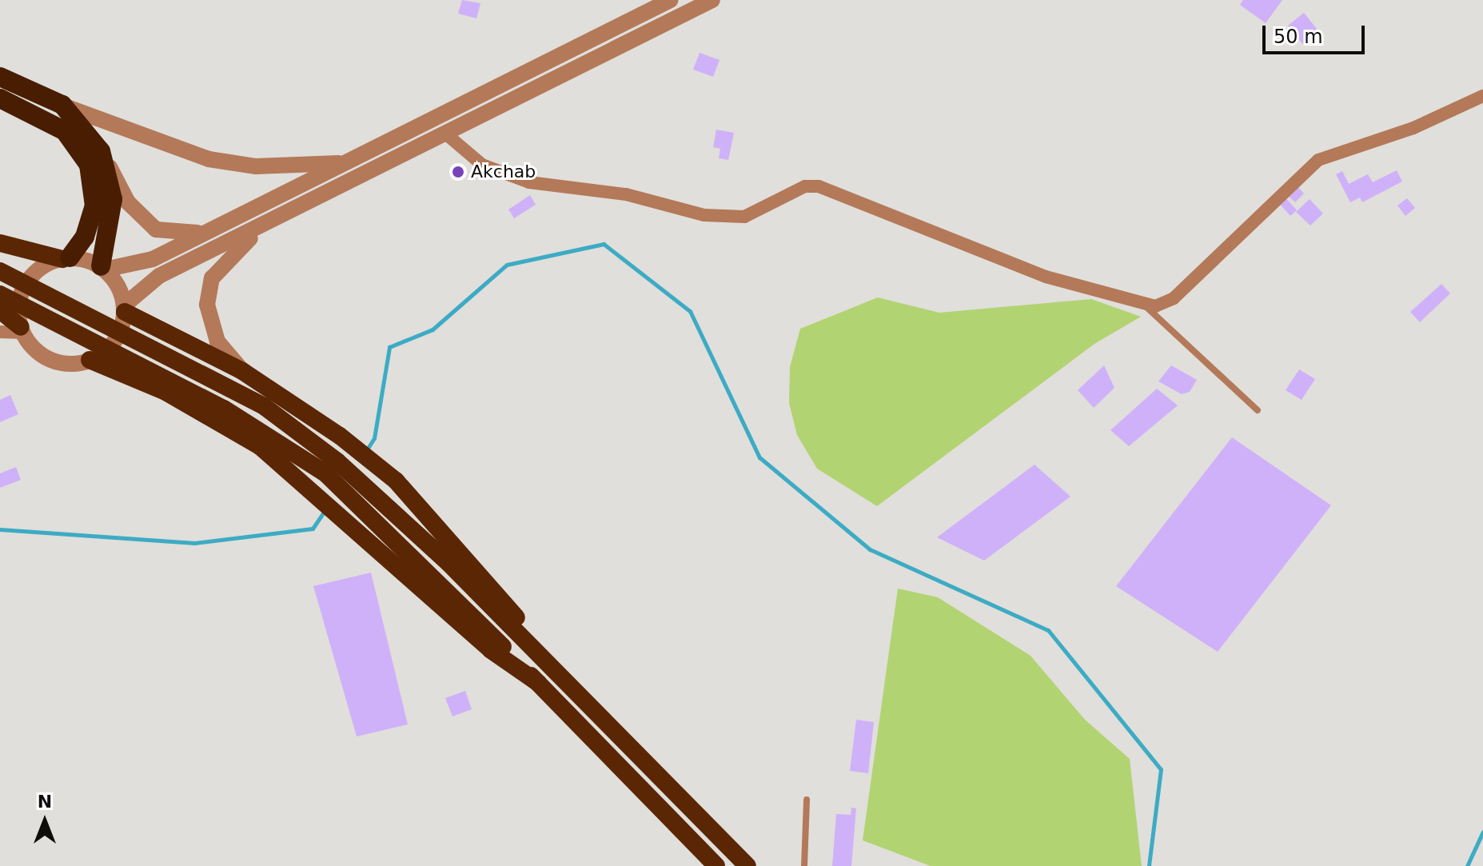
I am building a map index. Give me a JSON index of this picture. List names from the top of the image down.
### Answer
{
  "places": ["Akchab"],
  "scale_bar": "50 m",
  "north": "top"
}
